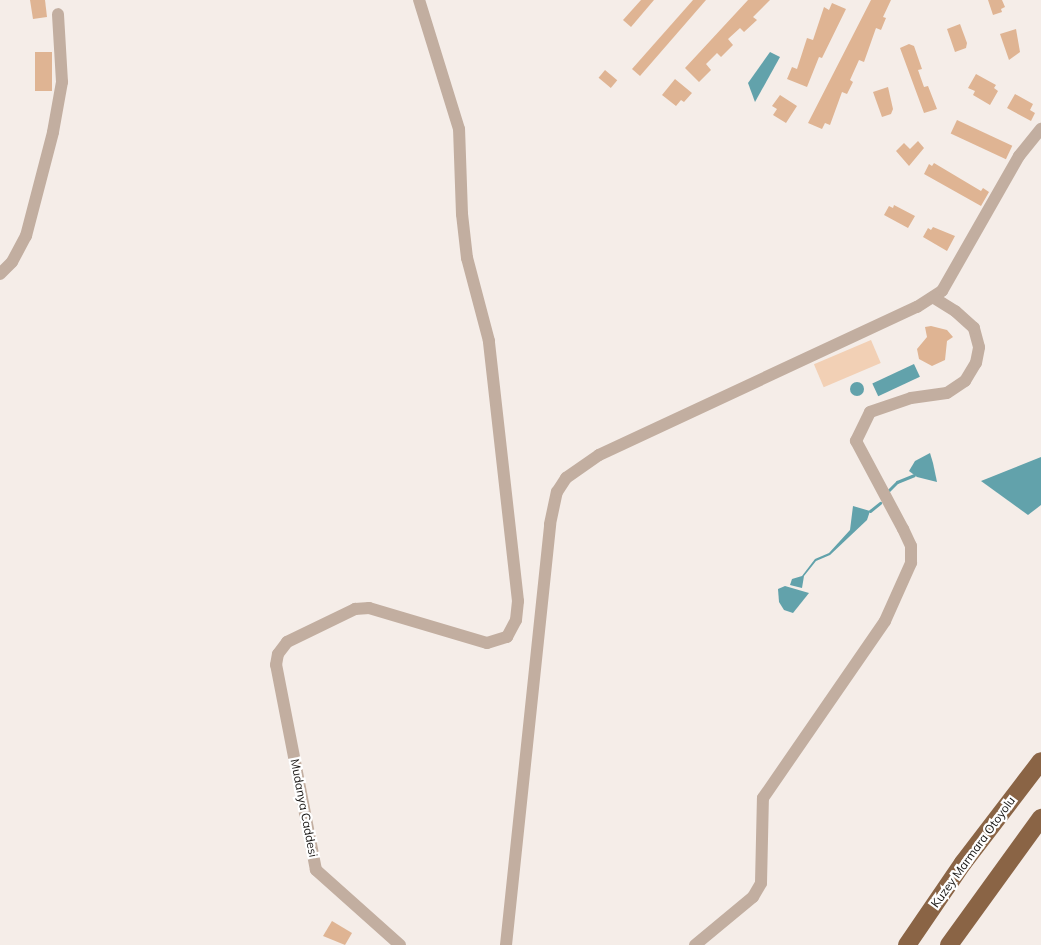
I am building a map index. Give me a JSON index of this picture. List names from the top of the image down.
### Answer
{
  "streets": {
    "highway": ["Kuzey Marmara Otoyolu"],
    "street": ["Mudanya Caddesi"]
  }
}
